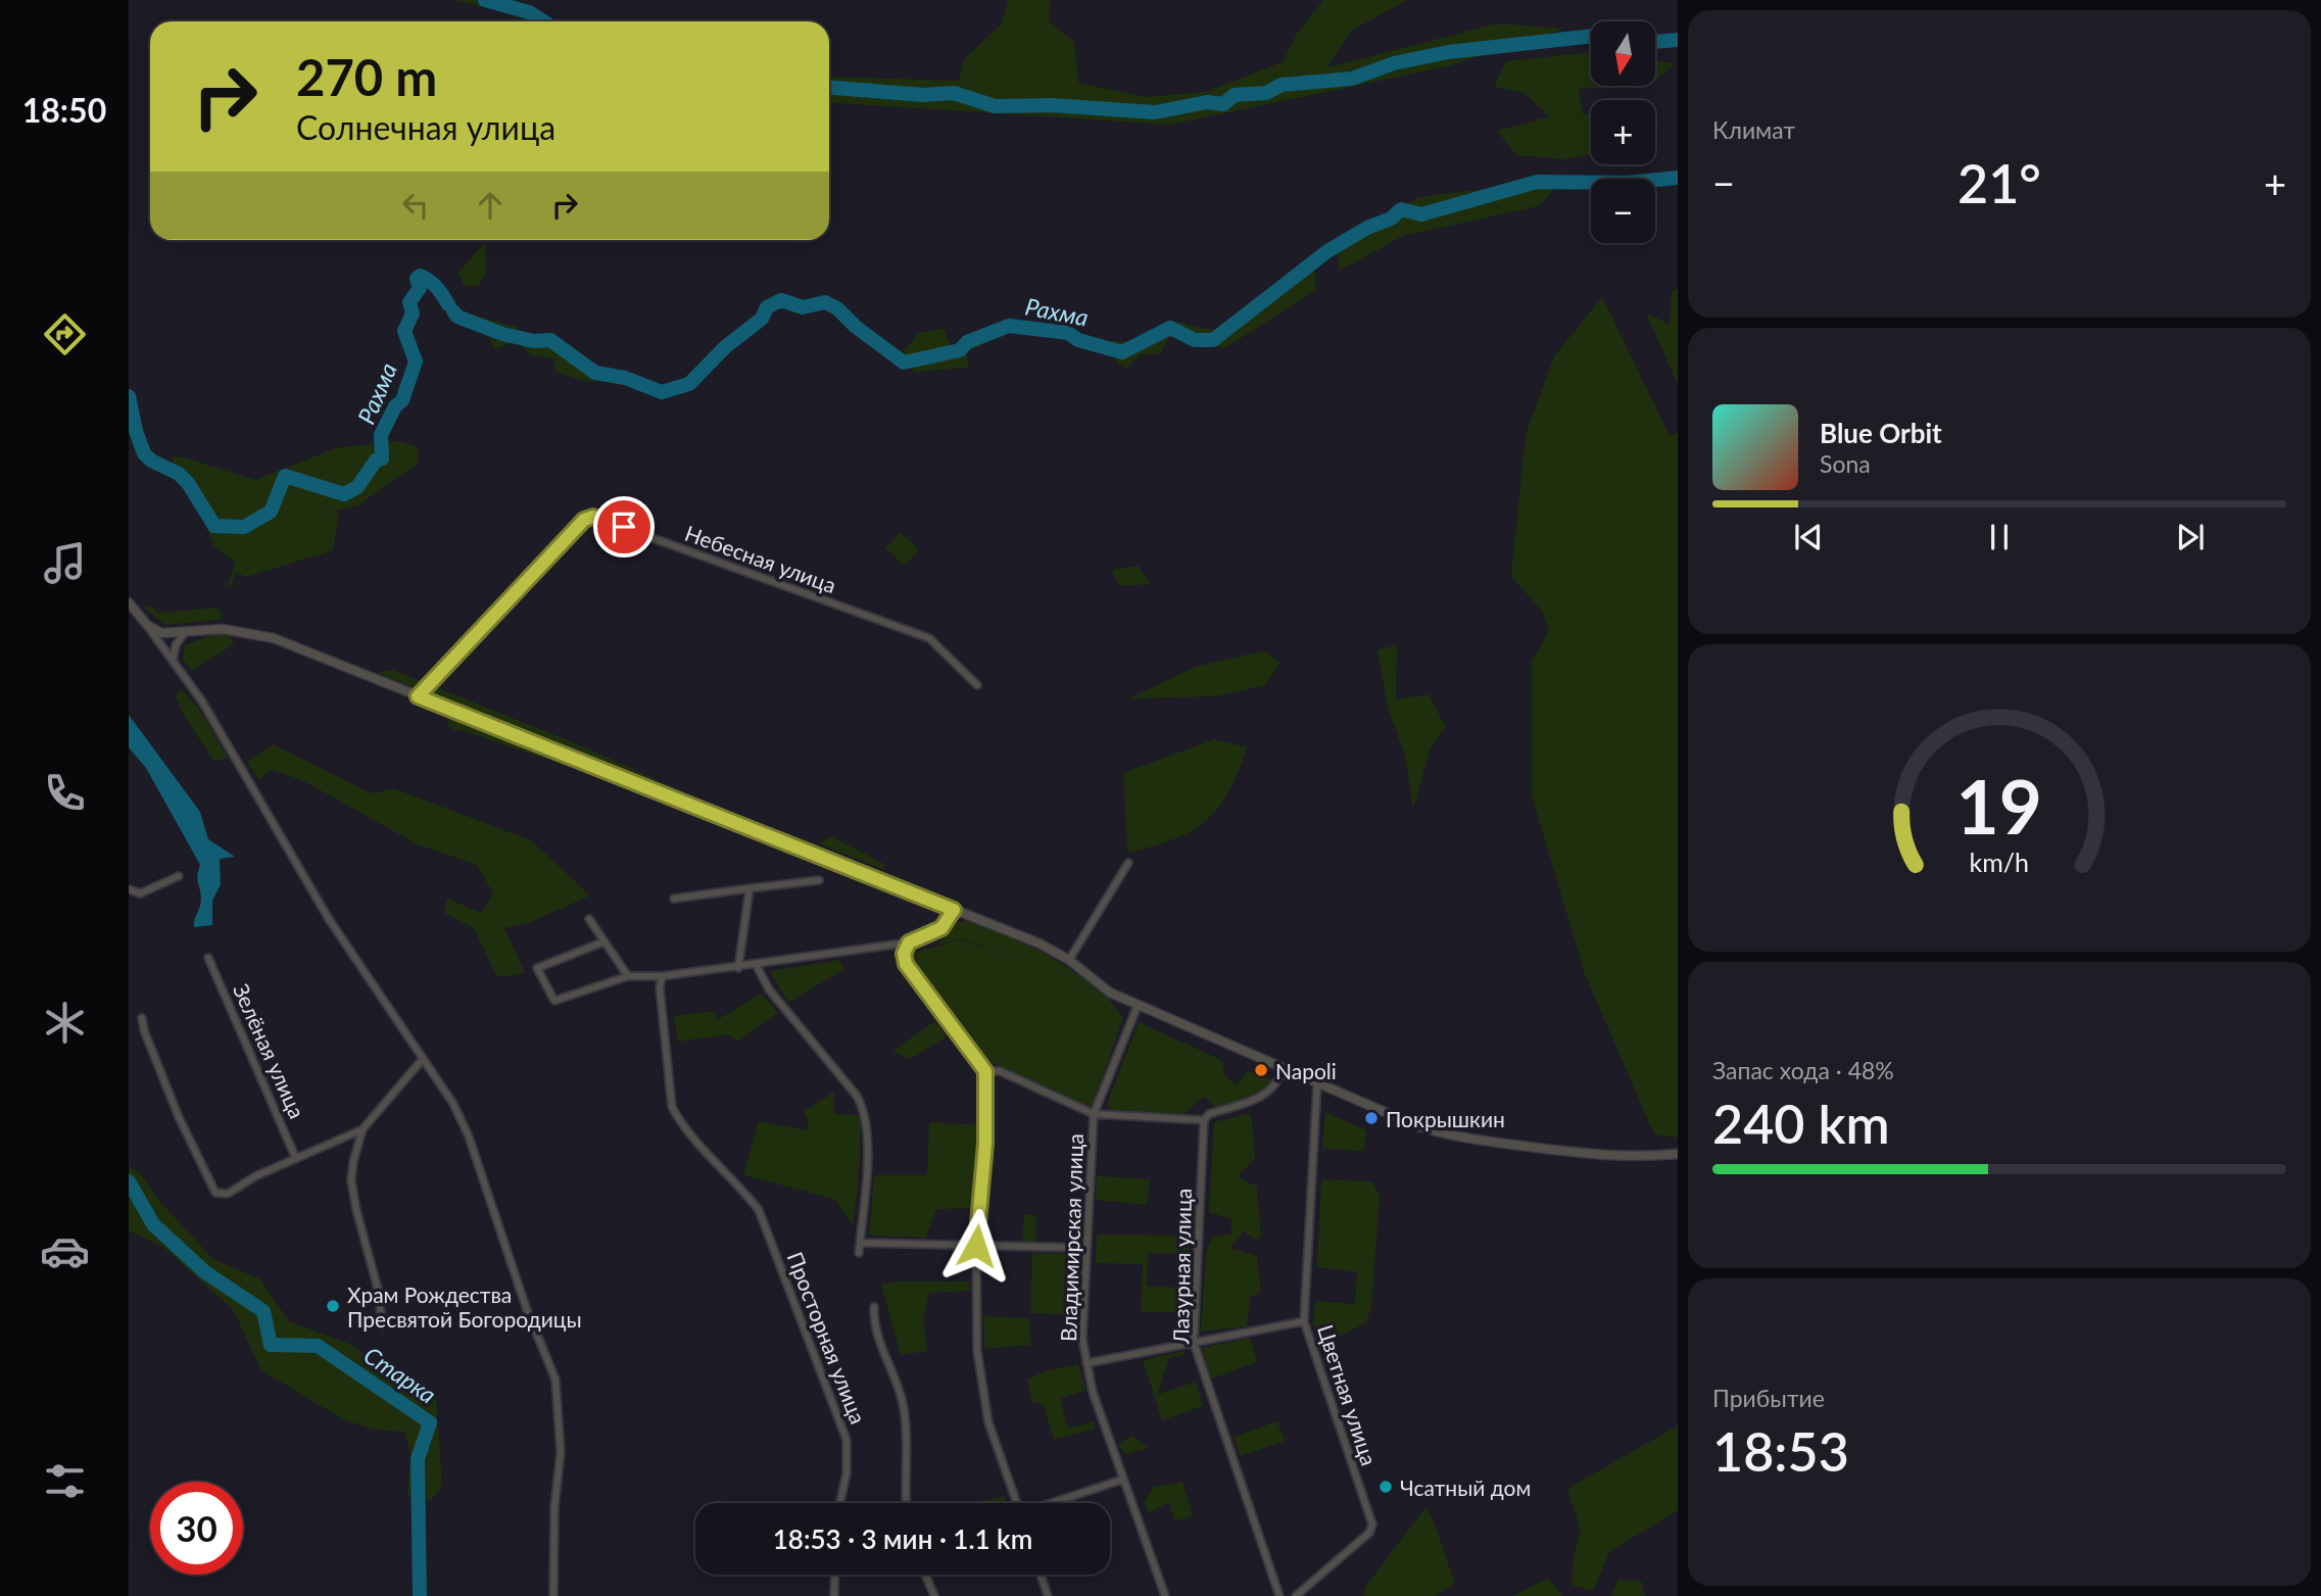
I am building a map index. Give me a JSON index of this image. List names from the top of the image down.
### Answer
{
  "streets": {
    "street": [
      "Небесная улица",
      "Зелёная улица",
      "Владимирская улица",
      "Лазурная улица",
      "Просторная улица",
      "Цветная улица"
    ]
  },
  "water": ["Рахма", "Старка"],
  "places": [
    "Napoli",
    "Покрышкин",
    "Храм Рождества Пресвятой Богородицы",
    "Чсатный дом"
  ],
  "north": "bottom",
  "page": {
    "tabs": "18:50",
    "tile": [
      "Климат",
      ["Запас хода · 48%", "240 km"],
      ["Прибытие", "18:53"]
    ],
    "map_buttons": ["+", "−"],
    "turn": ["270 m", "Солнечная улица"],
    "heat": ["−", "21°", "+"],
    "song": ["Blue Orbit", "Sona"],
    "limit": "30",
    "trip": "18:53 · 3 мин · 1.1 km",
    "gauge": ["19", "km/h"]
  }
}
